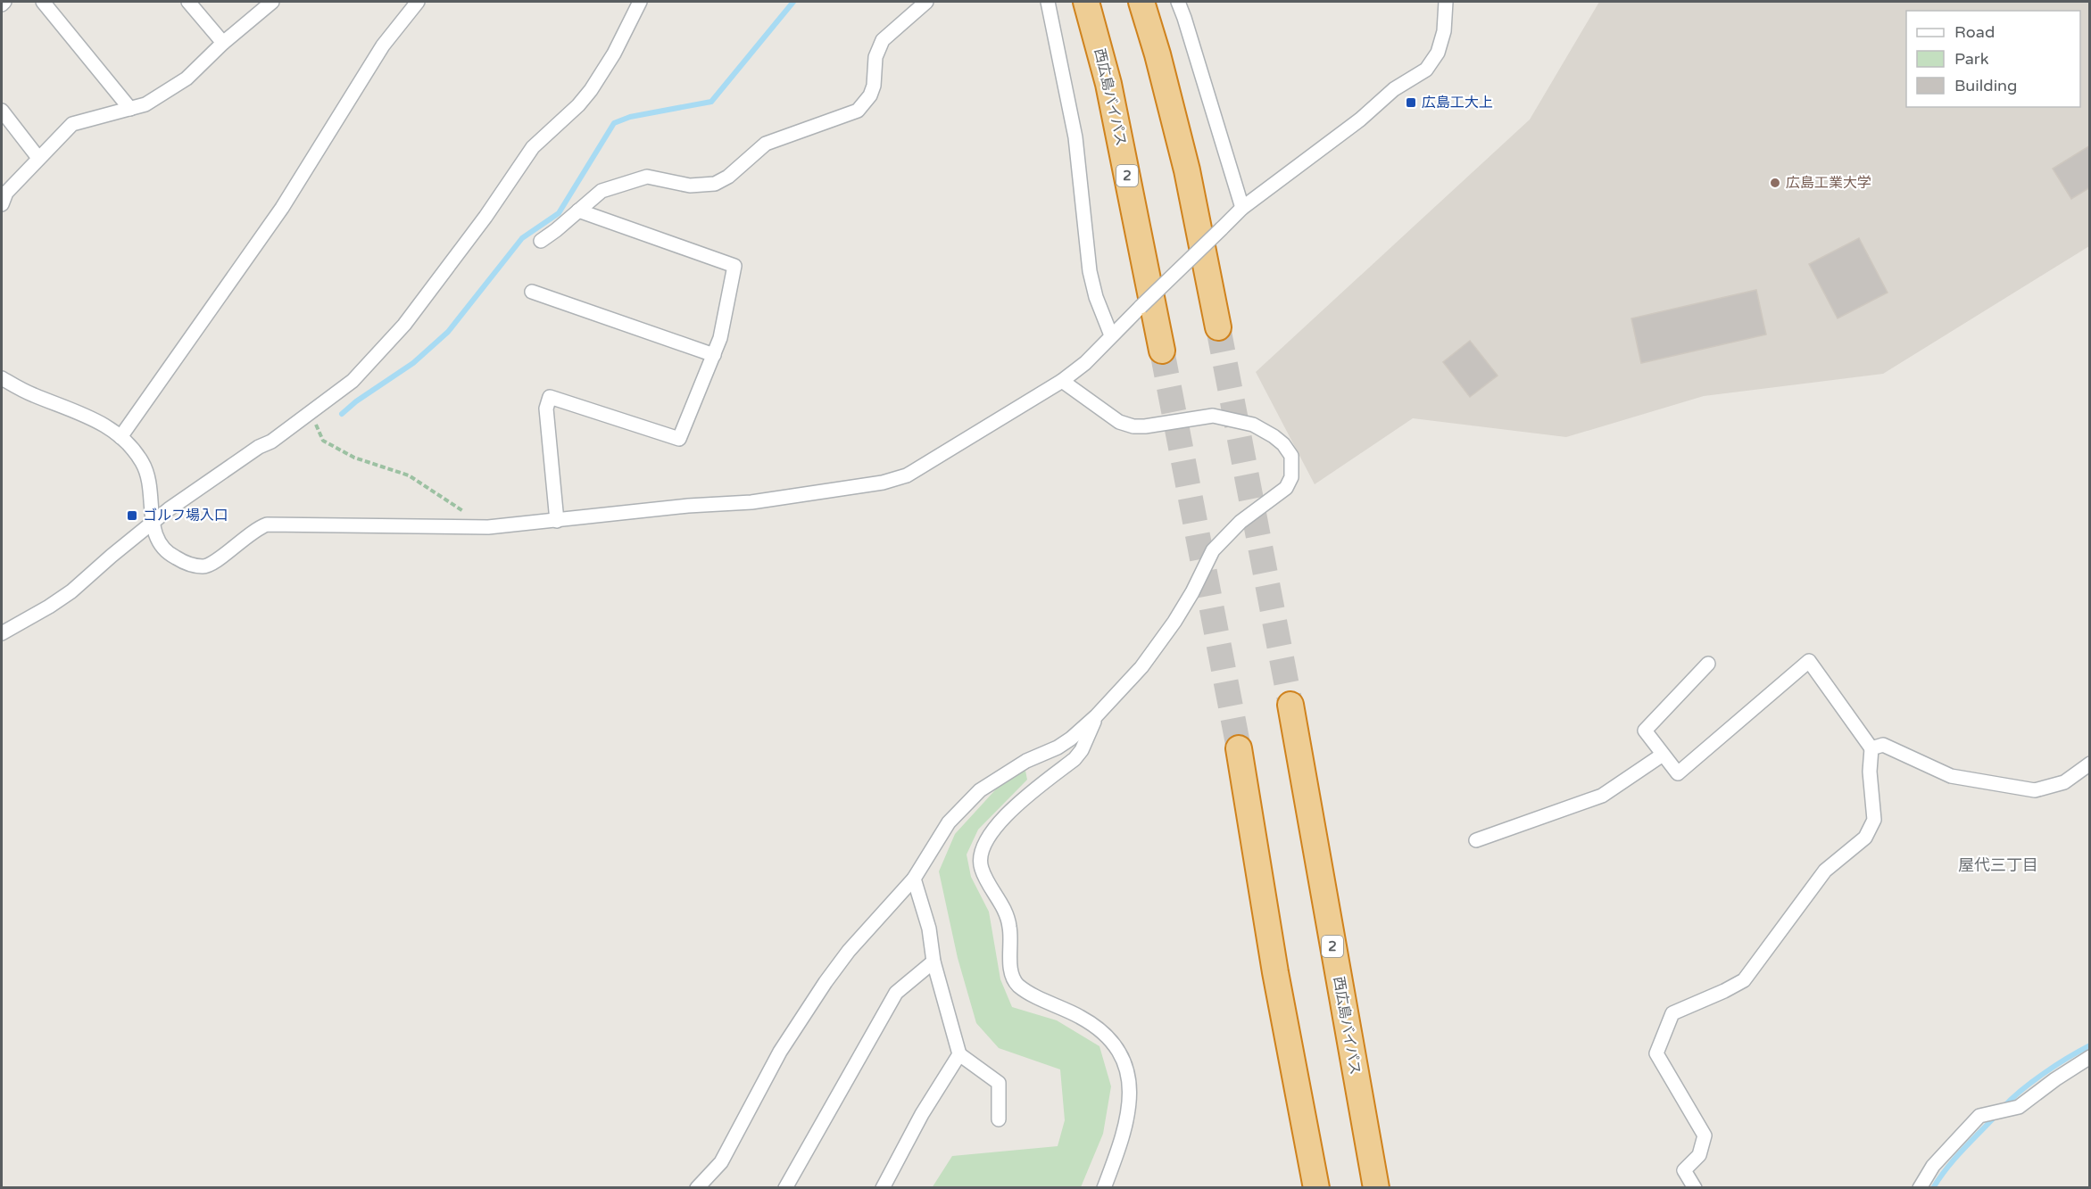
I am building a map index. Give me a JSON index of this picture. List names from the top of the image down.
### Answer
{
  "streets": {
    "highway": ["西広島バイパス", "2"]
  },
  "districts": ["屋代三丁目"],
  "places": {
    "transit": ["広島工大上", "ゴルフ場入口"],
    "other": ["広島工業大学"]
  },
  "legend": ["Road", "Park", "Building"]
}
